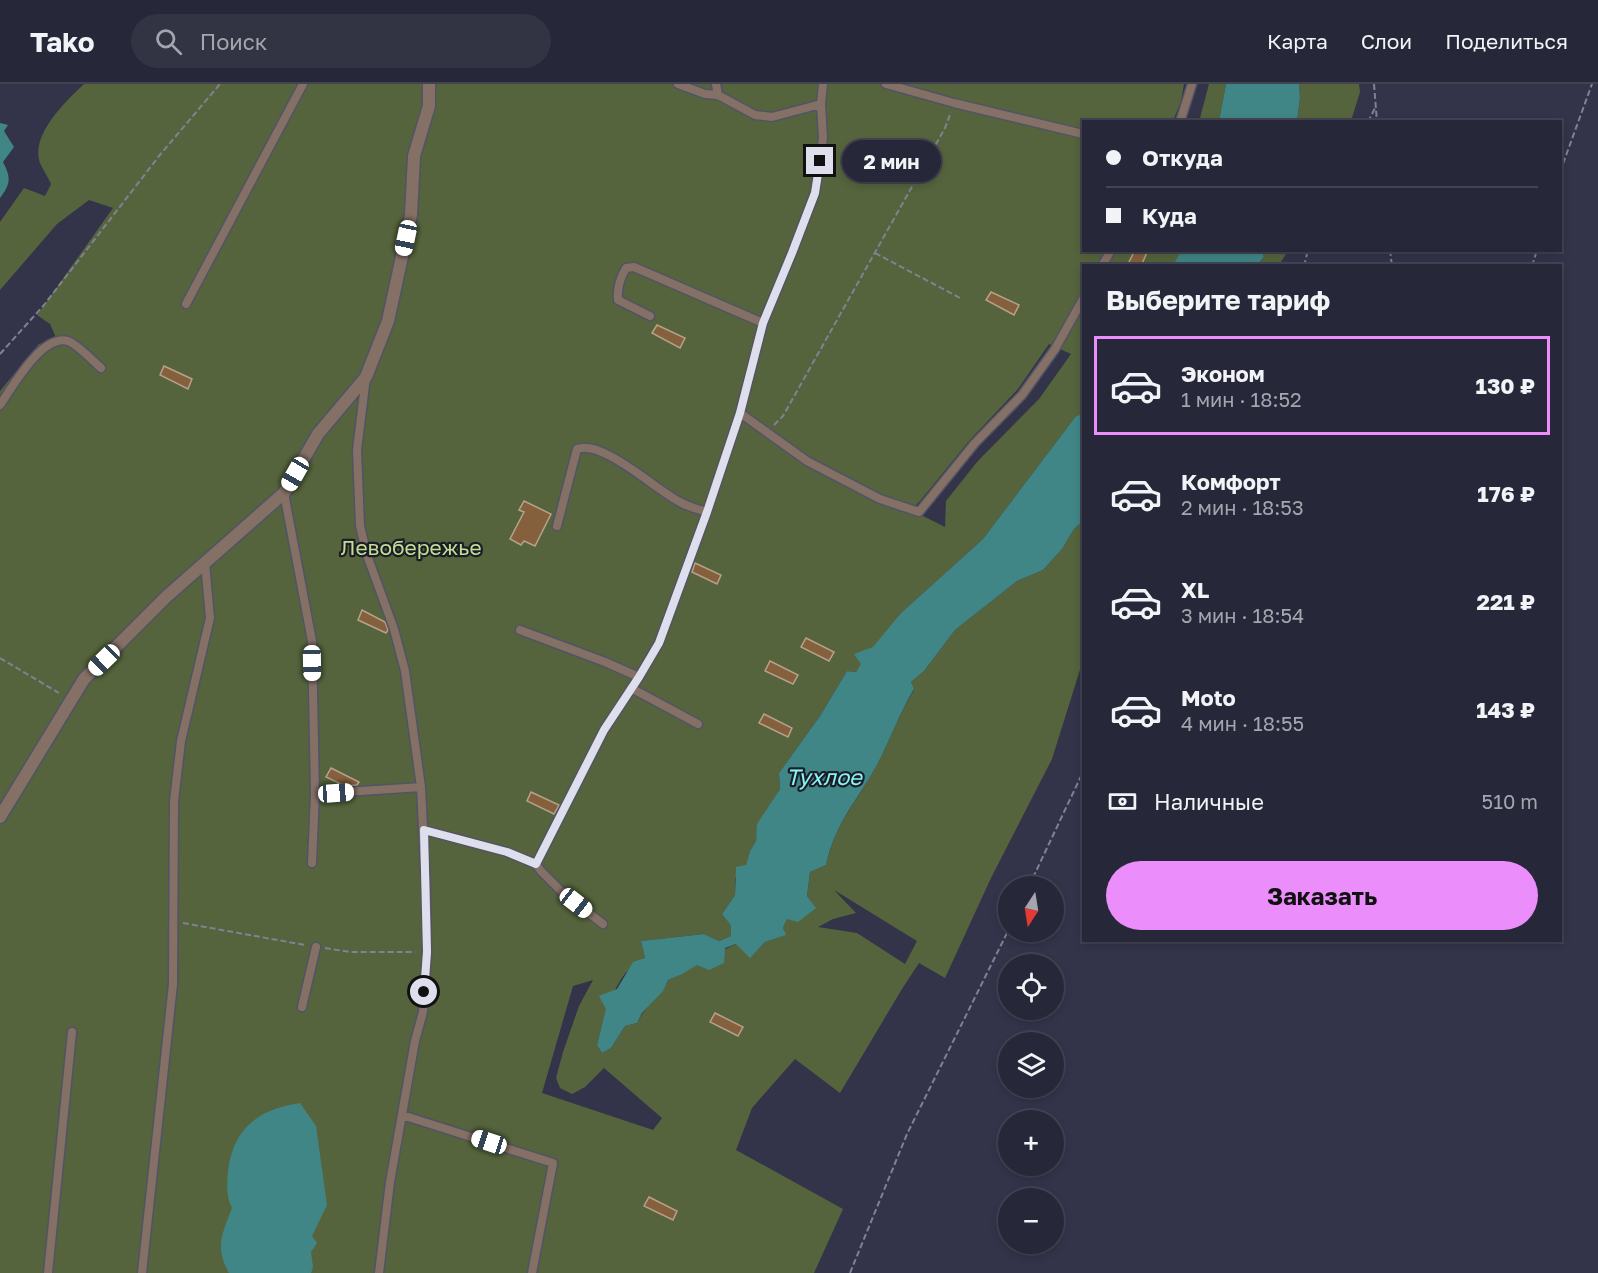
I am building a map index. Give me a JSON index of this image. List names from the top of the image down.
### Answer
{
  "water": ["Тухлое"],
  "parks": ["Левобережье"],
  "north": "bottom",
  "page": {
    "header": "Tako",
    "search": "Поиск",
    "nav": ["Карта", "Слои", "Поделиться"],
    "banner": ["Откуда", "Куда"],
    "bubble": "2 мин",
    "heading": "Выберите тариф",
    "list": [
      {
        "name": "Эконом",
        "note": "1 мин · 18:52",
        "value": "130 ₽"
      },
      {
        "name": "Комфорт",
        "note": "2 мин · 18:53",
        "value": "176 ₽"
      },
      {
        "name": "XL",
        "note": "3 мин · 18:54",
        "value": "221 ₽"
      },
      {
        "name": "Moto",
        "note": "4 мин · 18:55",
        "value": "143 ₽"
      }
    ],
    "pay": ["Наличные", "510 m"],
    "buttons": "Заказать",
    "map_buttons": ["+", "−"]
  }
}
